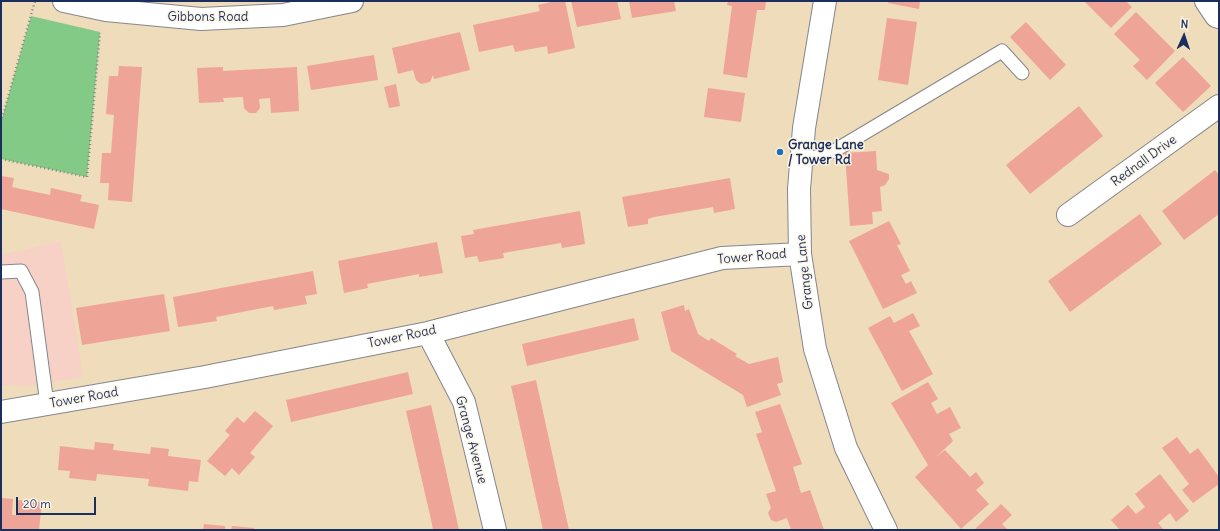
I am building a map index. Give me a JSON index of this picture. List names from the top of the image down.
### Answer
{
  "streets": {
    "street": [
      "Gibbons Road",
      "Rednall Drive",
      "Tower Road",
      "Grange Lane",
      "Grange Avenue"
    ]
  },
  "crossings": [
    ["Tower Road", "Grange Lane"],
    ["Tower Road", "Grange Avenue"]
  ],
  "places": ["Grange Lane / Tower Rd"],
  "scale_bar": "20 m",
  "north": "top"
}
